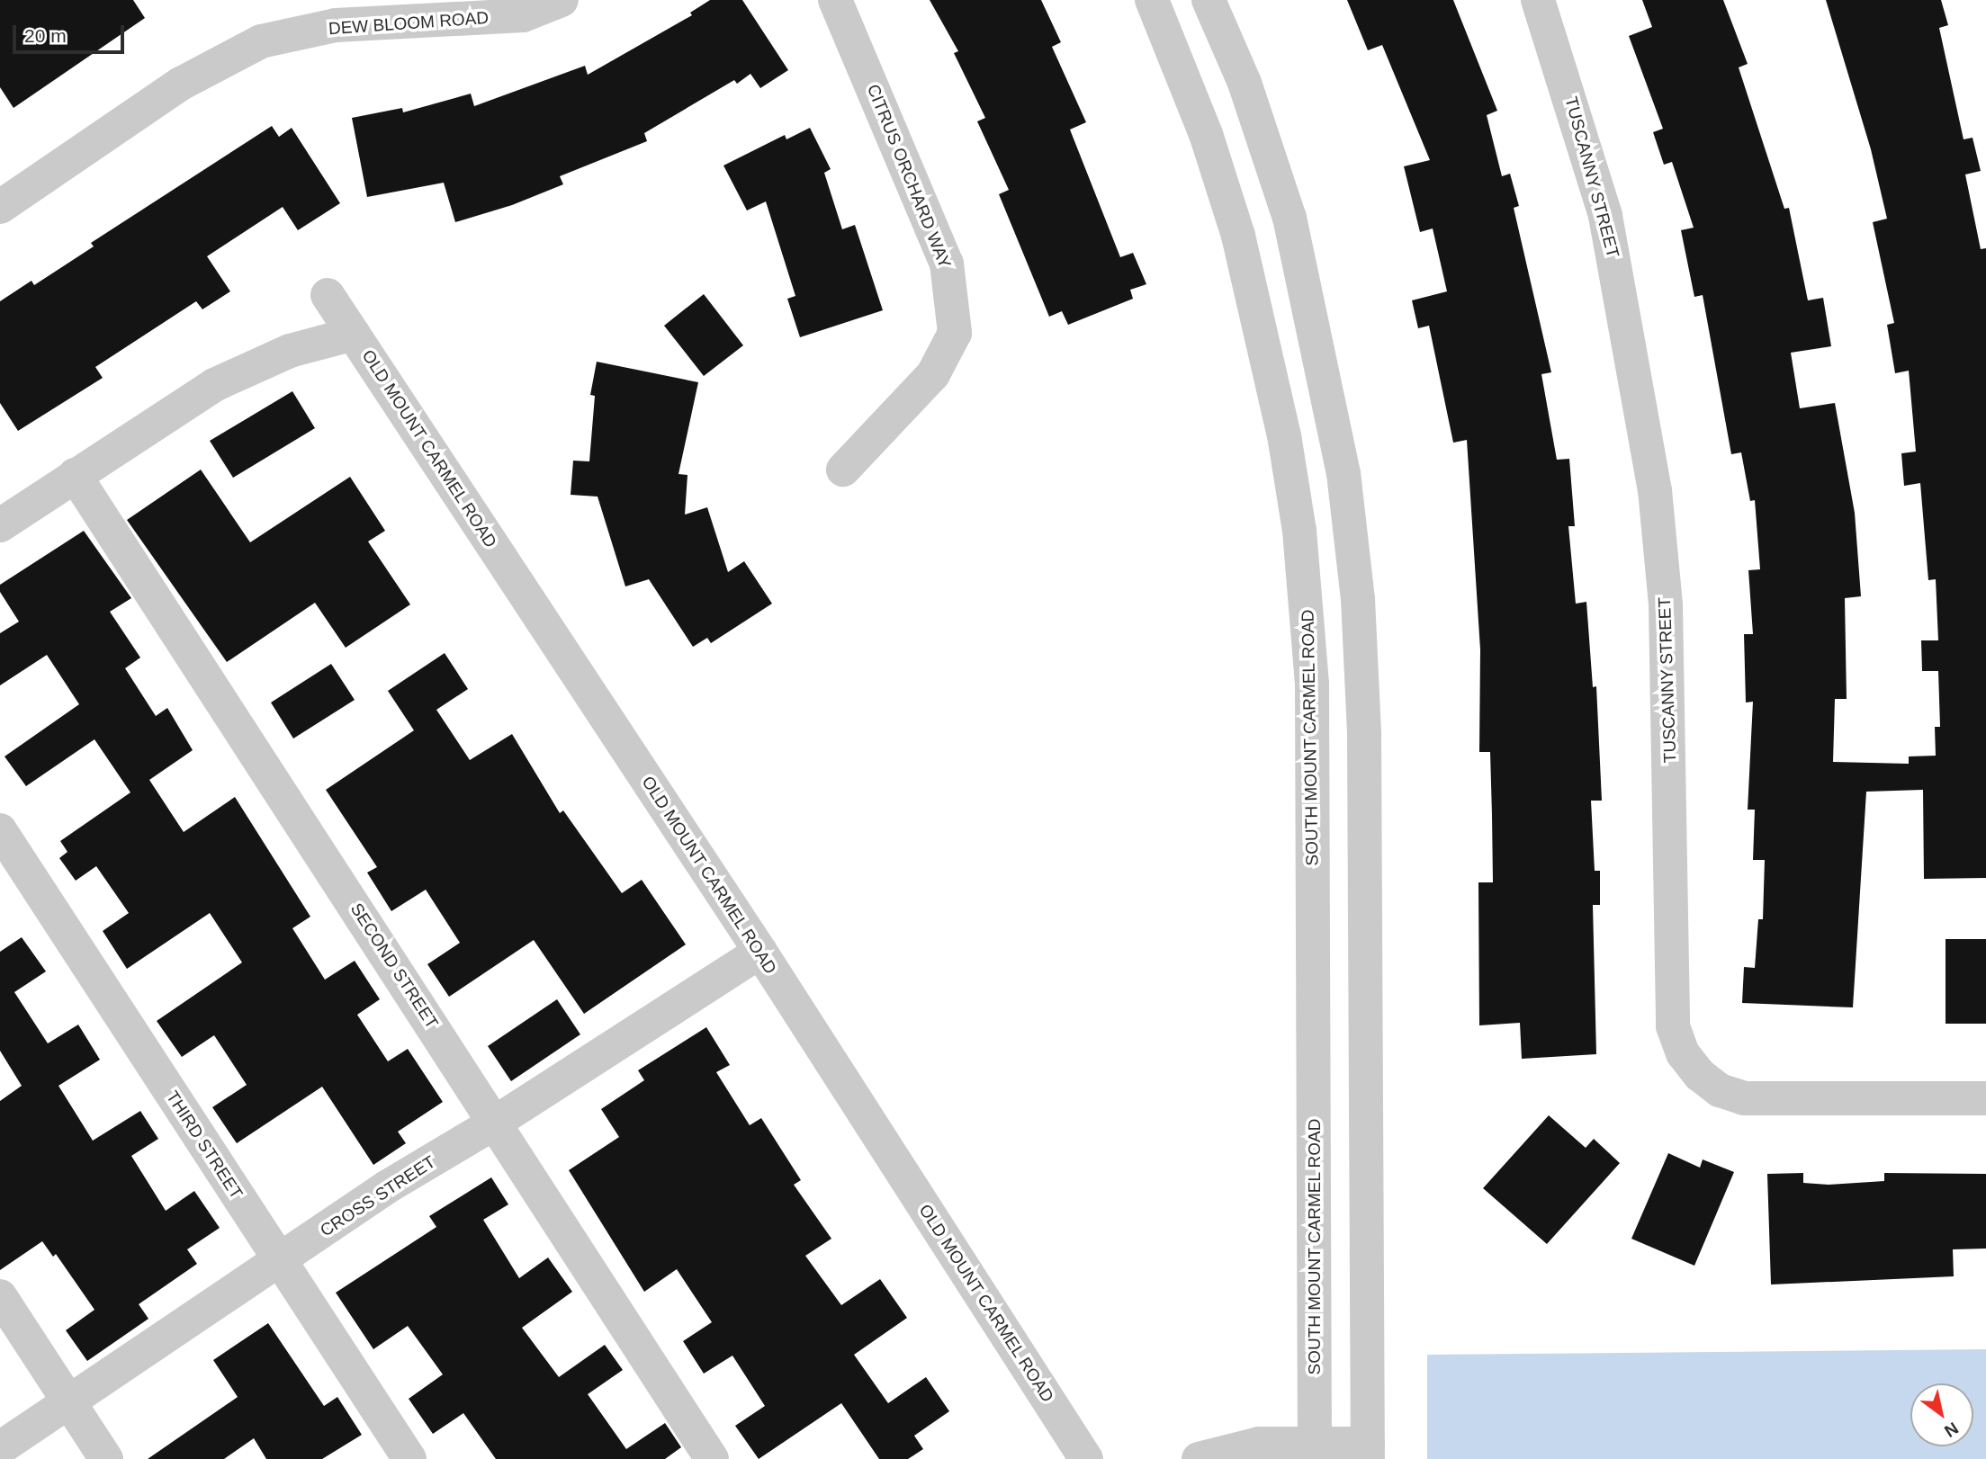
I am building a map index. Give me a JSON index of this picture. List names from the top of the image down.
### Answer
{
  "streets": {
    "street": [
      "DEW BLOOM ROAD",
      "CITRUS ORCHARD WAY",
      "TUSCANNY STREET",
      "OLD MOUNT CARMEL ROAD",
      "SOUTH MOUNT CARMEL ROAD",
      "SECOND STREET",
      "THIRD STREET",
      "CROSS STREET"
    ]
  },
  "crossings": [
    ["OLD MOUNT CARMEL ROAD", "CROSS STREET"],
    ["SECOND STREET", "CROSS STREET"],
    ["THIRD STREET", "CROSS STREET"]
  ],
  "scale_bar": "20 m",
  "north": "bottom right"
}
